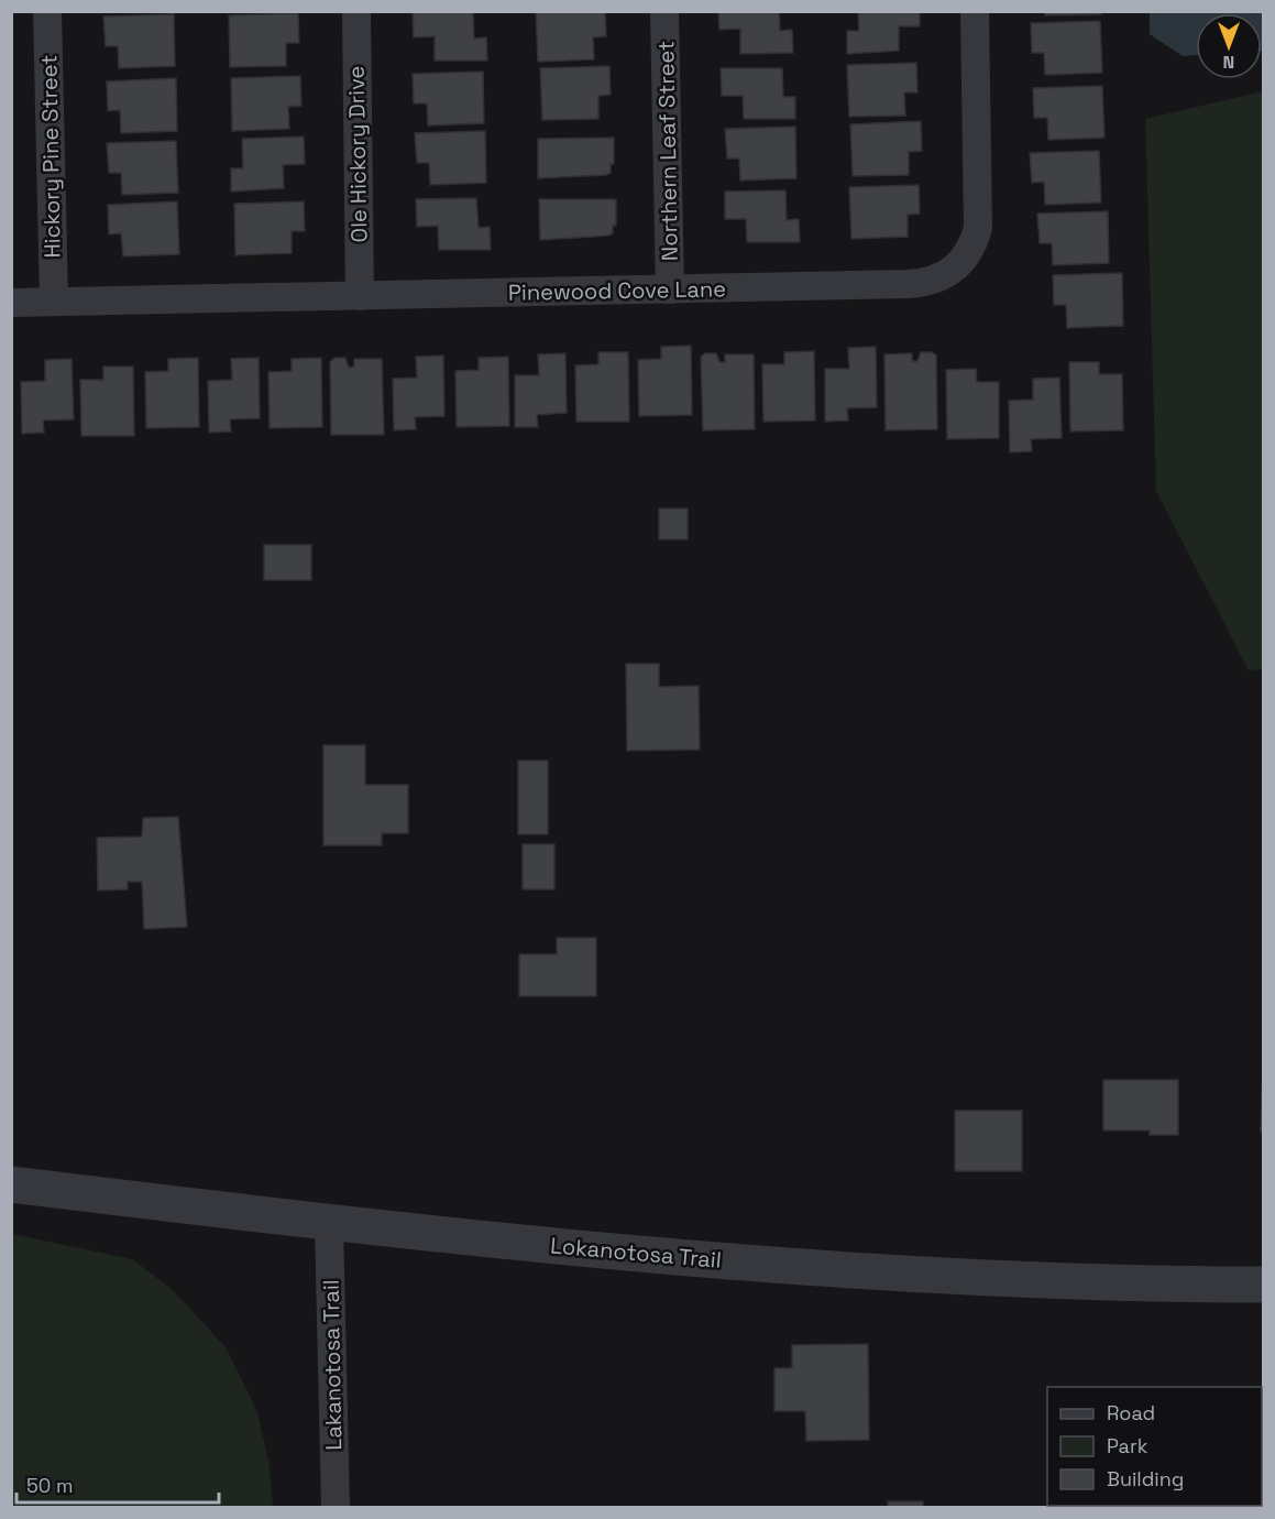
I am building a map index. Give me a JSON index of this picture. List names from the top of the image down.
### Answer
{
  "streets": {
    "street": [
      "Northern Leaf Street",
      "Ole Hickory Drive",
      "Hickory Pine Street",
      "Pinewood Cove Lane",
      "Lokanotosa Trail",
      "Lakanotosa Trail"
    ]
  },
  "crossings": [
    ["Northern Leaf Street", "Pinewood Cove Lane"],
    ["Ole Hickory Drive", "Pinewood Cove Lane"],
    ["Hickory Pine Street", "Pinewood Cove Lane"],
    ["Lokanotosa Trail", "Lakanotosa Trail"]
  ],
  "legend": ["Road", "Park", "Building"],
  "scale_bar": "50 m",
  "north": "bottom"
}
